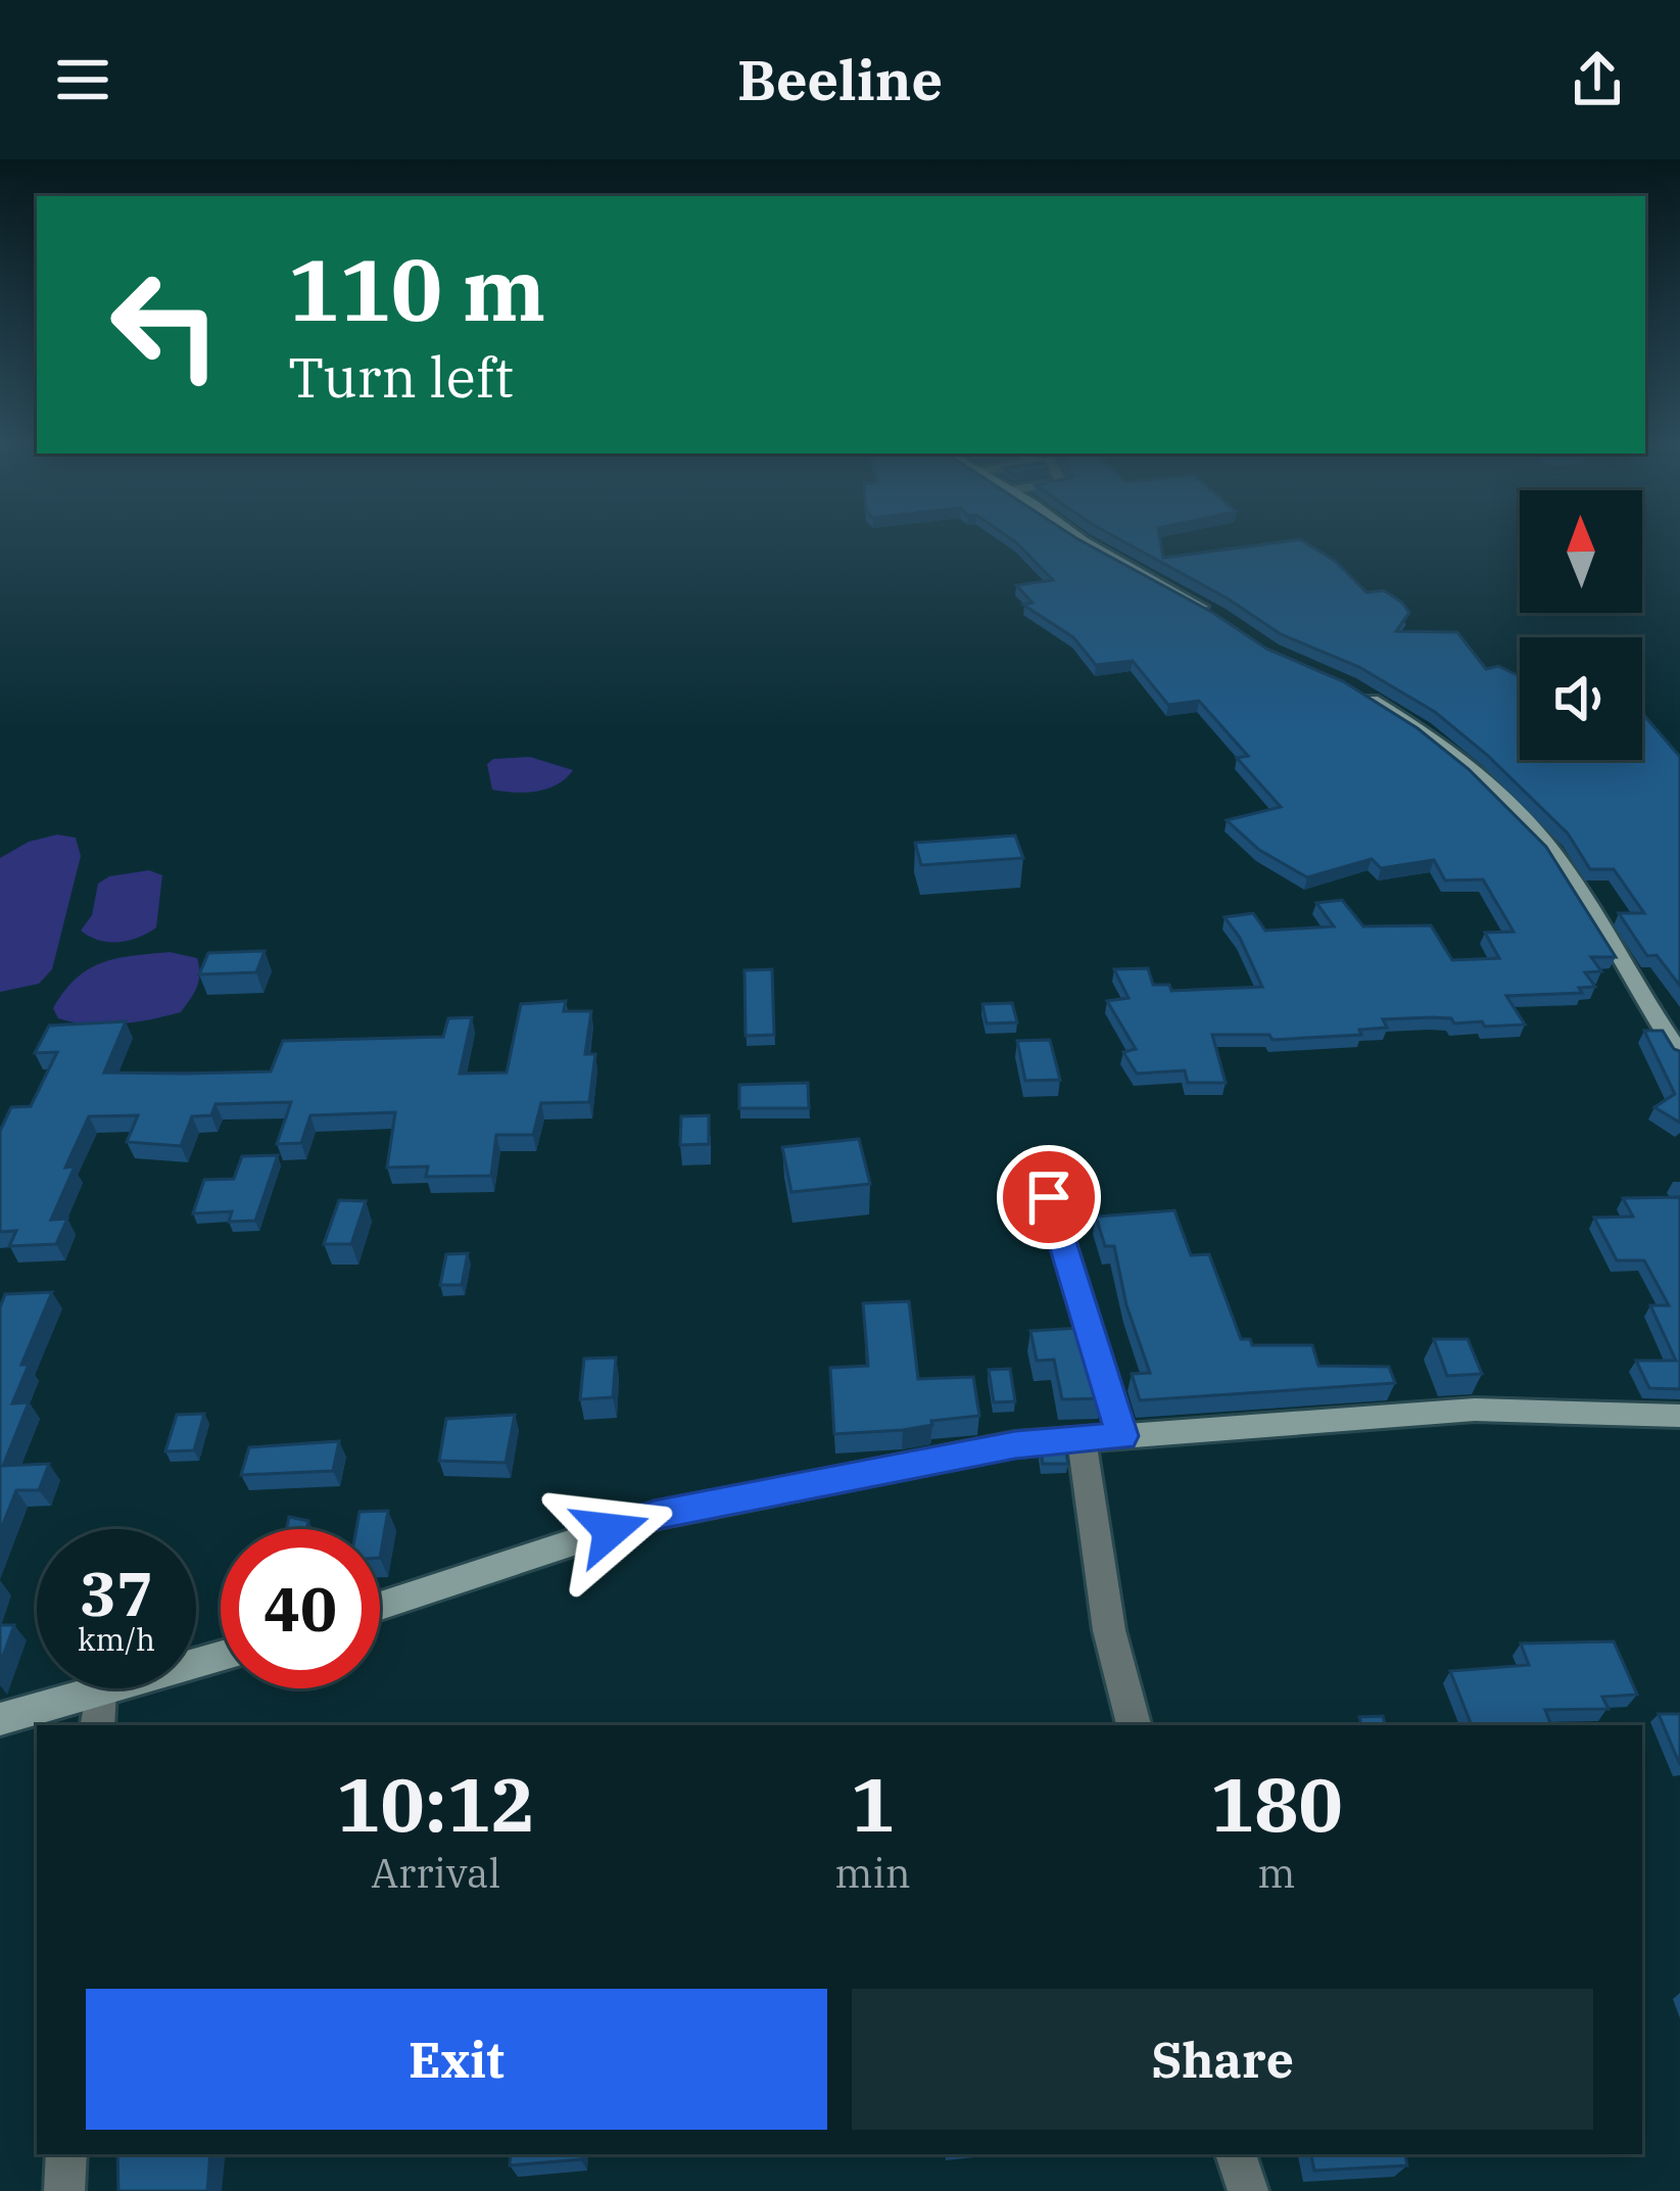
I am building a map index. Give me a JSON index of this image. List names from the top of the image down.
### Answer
{
  "north": "top",
  "page": {
    "header": "Beeline",
    "turn": ["110 m", "Turn left"],
    "speed": "37 km/h",
    "limit": "40",
    "eta": [
      "10:12",
      "Arrival",
      "1",
      "min",
      "180",
      "m"
    ],
    "buttons": ["Exit", "Share"]
  }
}
